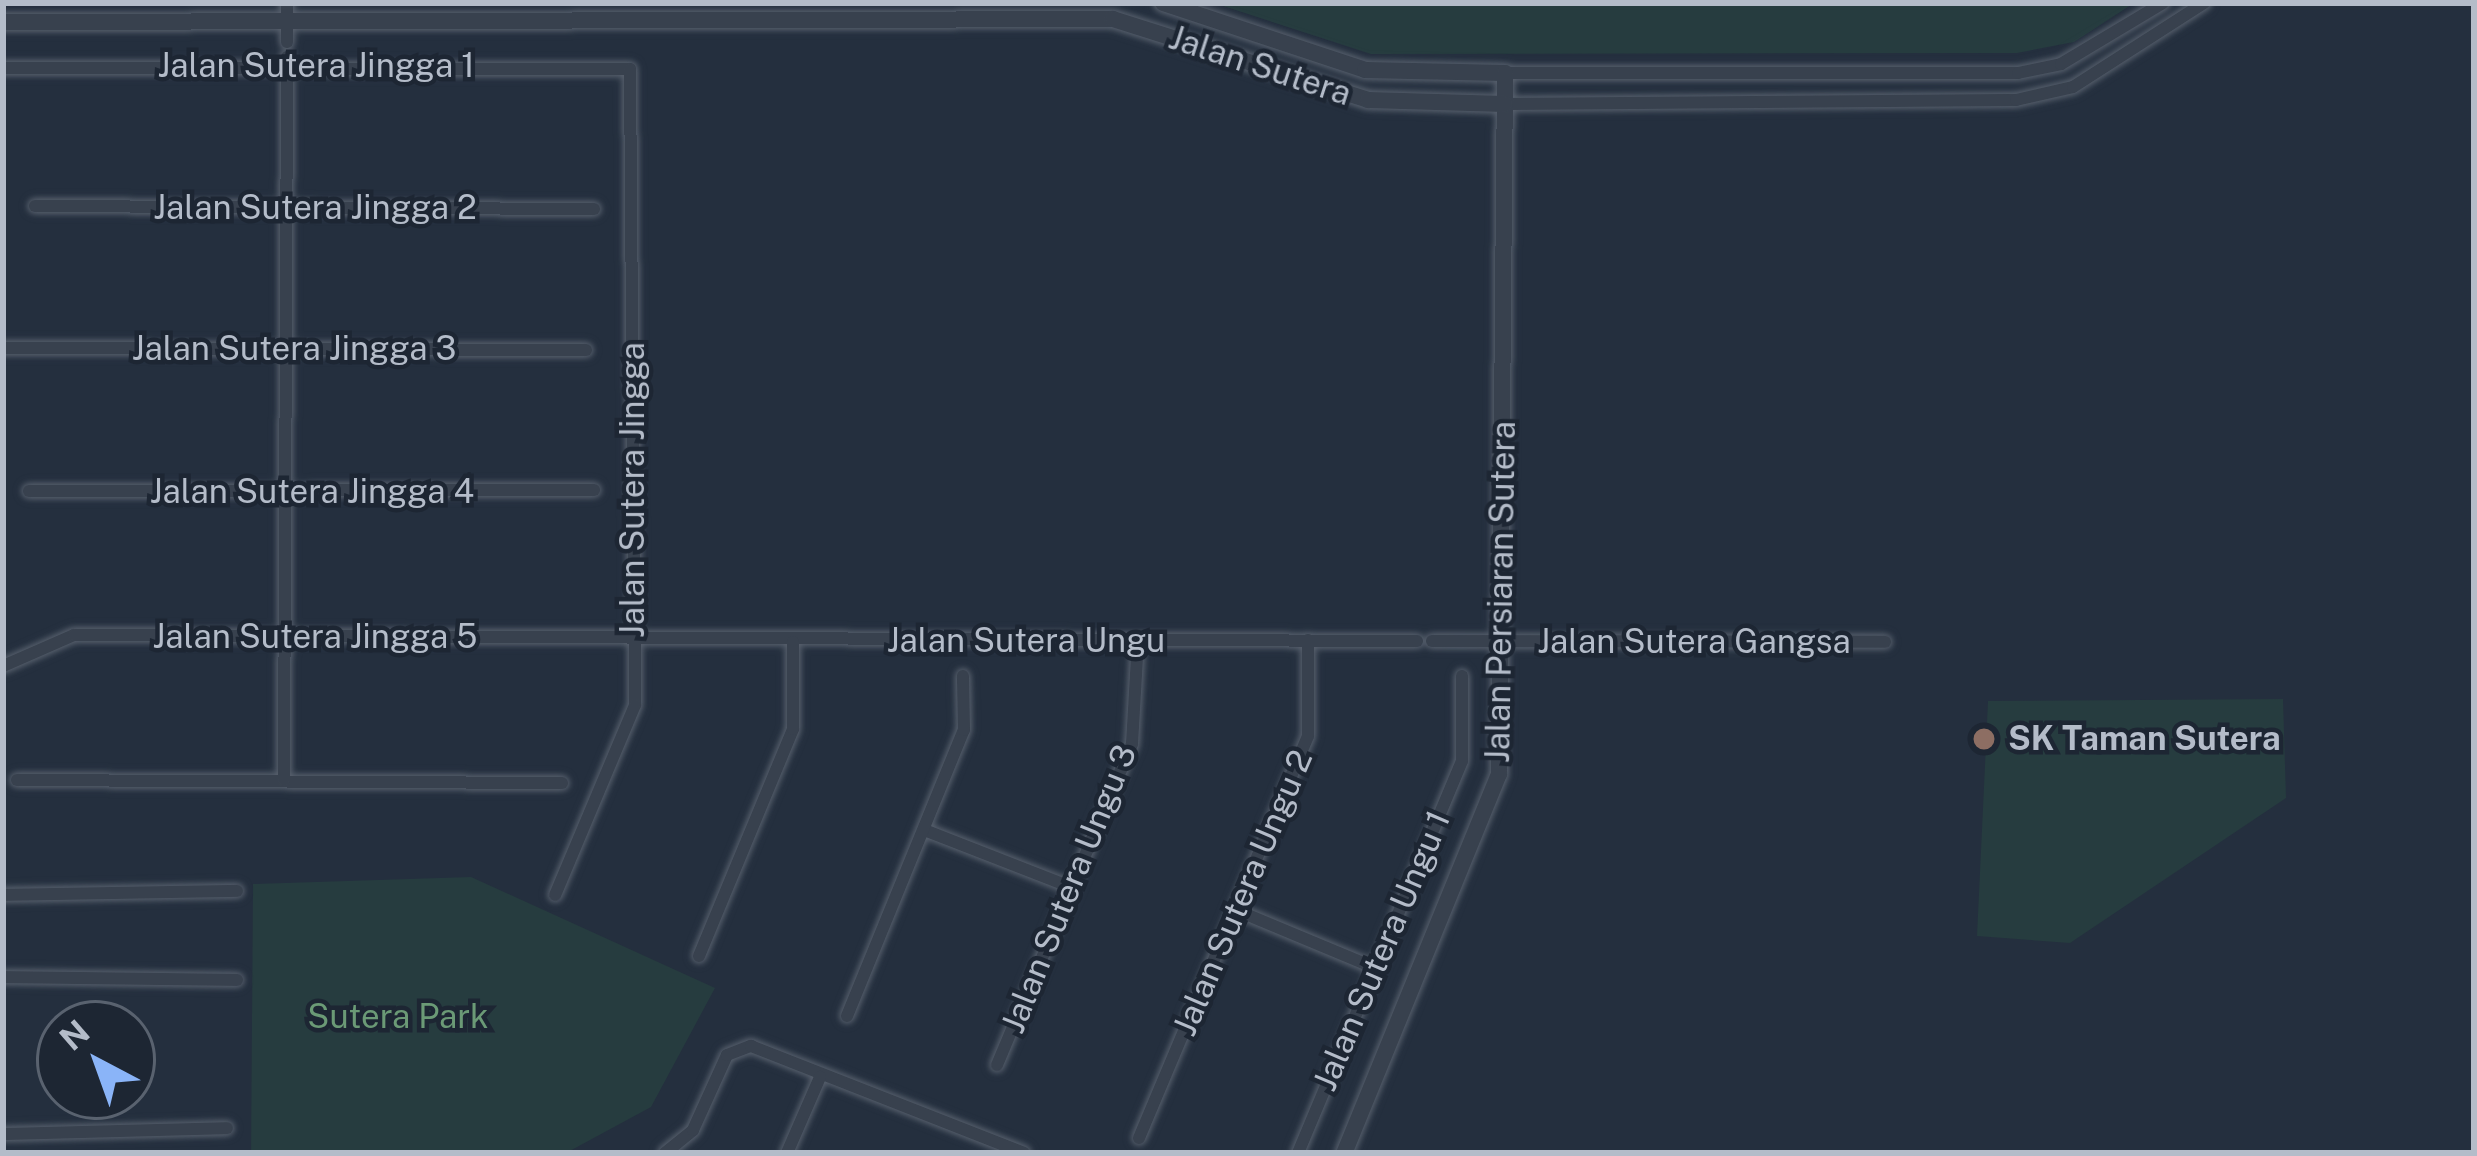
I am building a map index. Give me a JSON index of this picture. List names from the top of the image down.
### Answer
{
  "streets": {
    "street": [
      "Jalan Sutera Jingga 1",
      "Jalan Sutera",
      "Jalan Sutera Jingga 2",
      "Jalan Sutera Jingga 3",
      "Jalan Sutera Jingga",
      "Jalan Sutera Jingga 4",
      "Jalan Persiaran Sutera",
      "Jalan Sutera Jingga 5",
      "Jalan Sutera Ungu",
      "Jalan Sutera Gangsa",
      "Jalan Sutera Ungu 3",
      "Jalan Sutera Ungu 2",
      "Jalan Sutera Ungu 1"
    ]
  },
  "crossings": [
    ["Jalan Sutera Jingga 1", "Jalan Sutera Jingga"],
    ["Jalan Sutera", "Jalan Persiaran Sutera"],
    ["Jalan Sutera Jingga", "Jalan Sutera Jingga 5"],
    ["Jalan Sutera Jingga", "Jalan Sutera Ungu"],
    ["Jalan Persiaran Sutera", "Jalan Sutera Ungu"],
    ["Jalan Persiaran Sutera", "Jalan Sutera Gangsa"],
    ["Jalan Sutera Jingga 5", "Jalan Sutera Ungu"],
    ["Jalan Sutera Ungu", "Jalan Sutera Gangsa"],
    ["Jalan Sutera Ungu", "Jalan Sutera Ungu 3"],
    ["Jalan Sutera Ungu", "Jalan Sutera Ungu 2"]
  ],
  "parks": ["Sutera Park"],
  "places": ["SK Taman Sutera"],
  "north": "top left"
}
